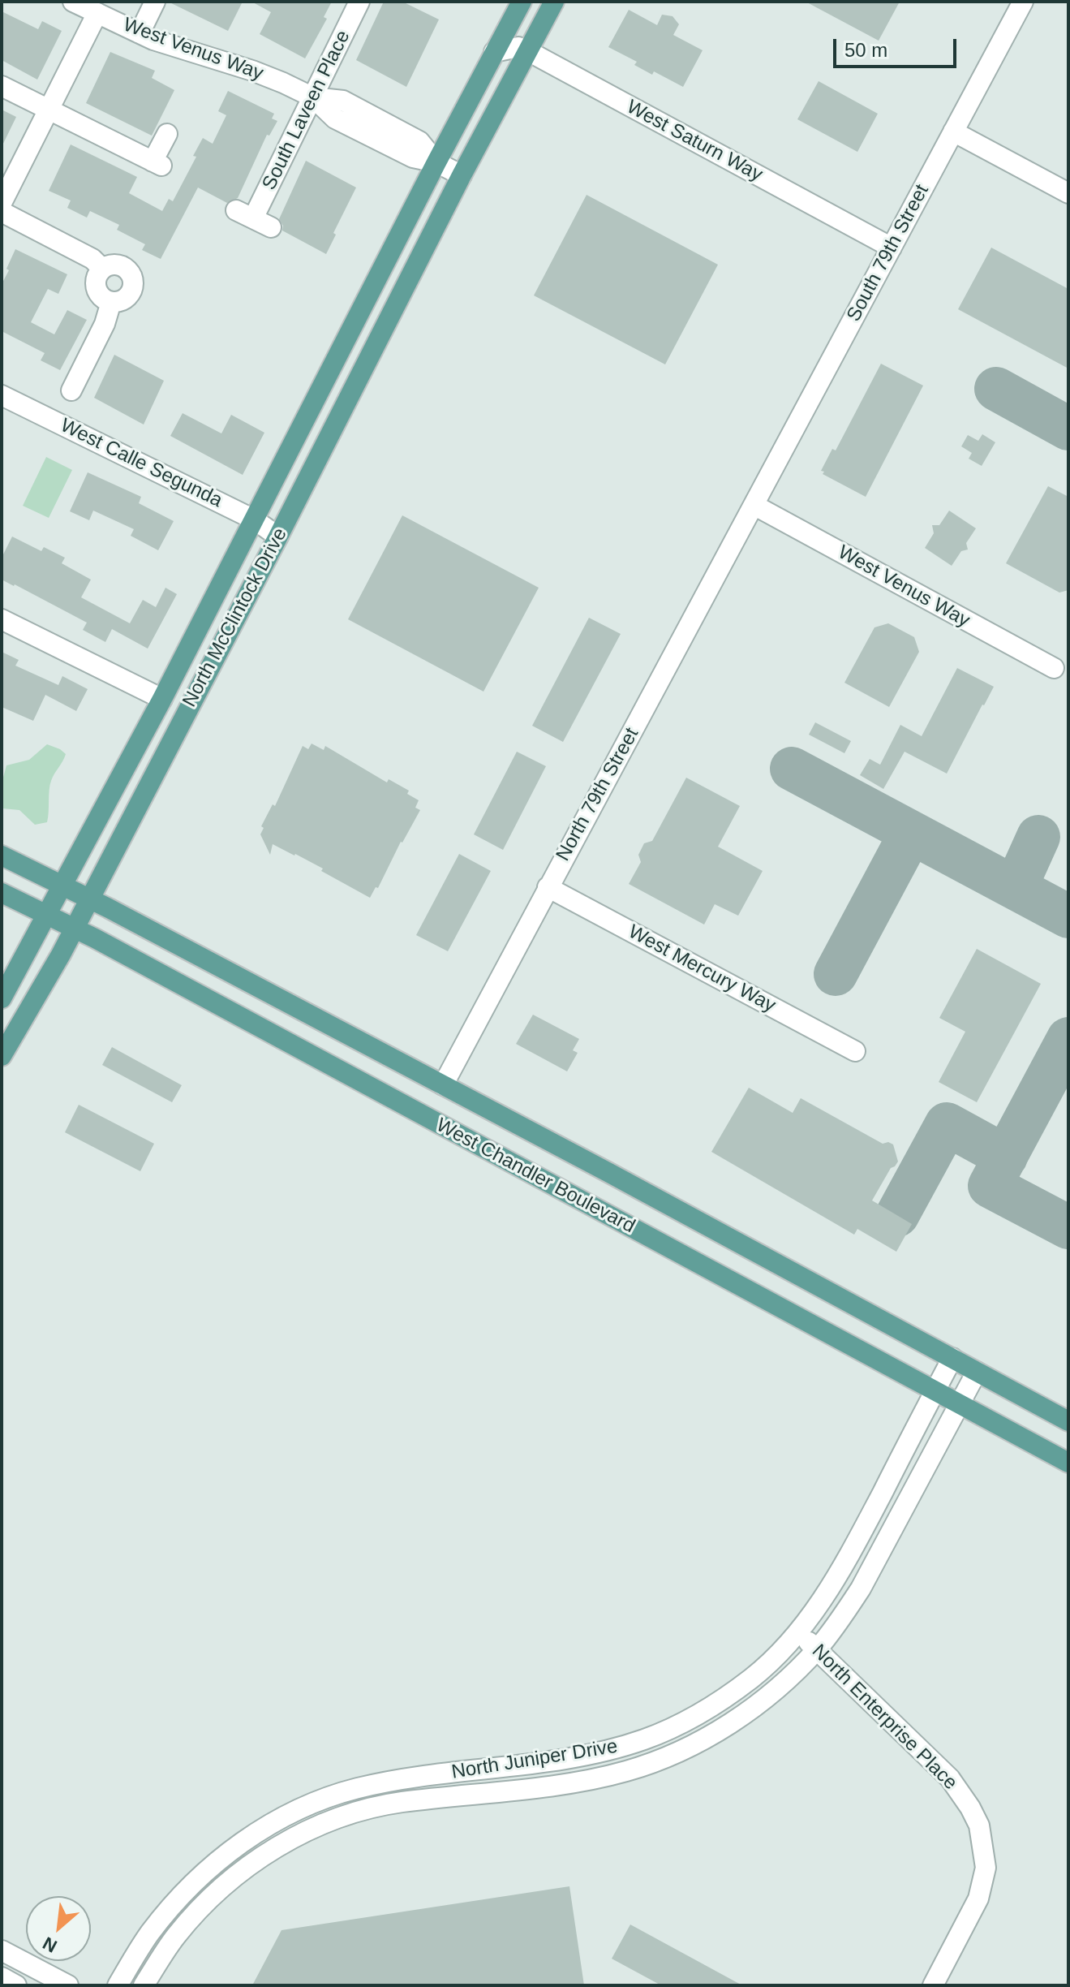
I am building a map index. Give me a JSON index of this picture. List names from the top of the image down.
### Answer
{
  "streets": {
    "main road": ["North McClintock Drive", "West Chandler Boulevard"],
    "street": [
      "West Venus Way",
      "South Laveen Place",
      "West Saturn Way",
      "South 79th Street",
      "West Calle Segunda",
      "North 79th Street",
      "West Mercury Way",
      "North Enterprise Place",
      "North Juniper Drive"
    ]
  },
  "crossings": [
    ["West Venus Way", "South Laveen Place"],
    ["West Venus Way", "South 79th Street"],
    ["West Venus Way", "North McClintock Drive"],
    ["West Venus Way", "North 79th Street"],
    ["West Saturn Way", "South 79th Street"],
    ["West Saturn Way", "North McClintock Drive"],
    ["South 79th Street", "North 79th Street"],
    ["West Calle Segunda", "North McClintock Drive"],
    ["North McClintock Drive", "West Chandler Boulevard"],
    ["North 79th Street", "West Mercury Way"],
    ["North 79th Street", "West Chandler Boulevard"],
    ["West Chandler Boulevard", "North Juniper Drive"],
    ["North Enterprise Place", "North Juniper Drive"]
  ],
  "scale_bar": "50 m",
  "north": "bottom left"
}
